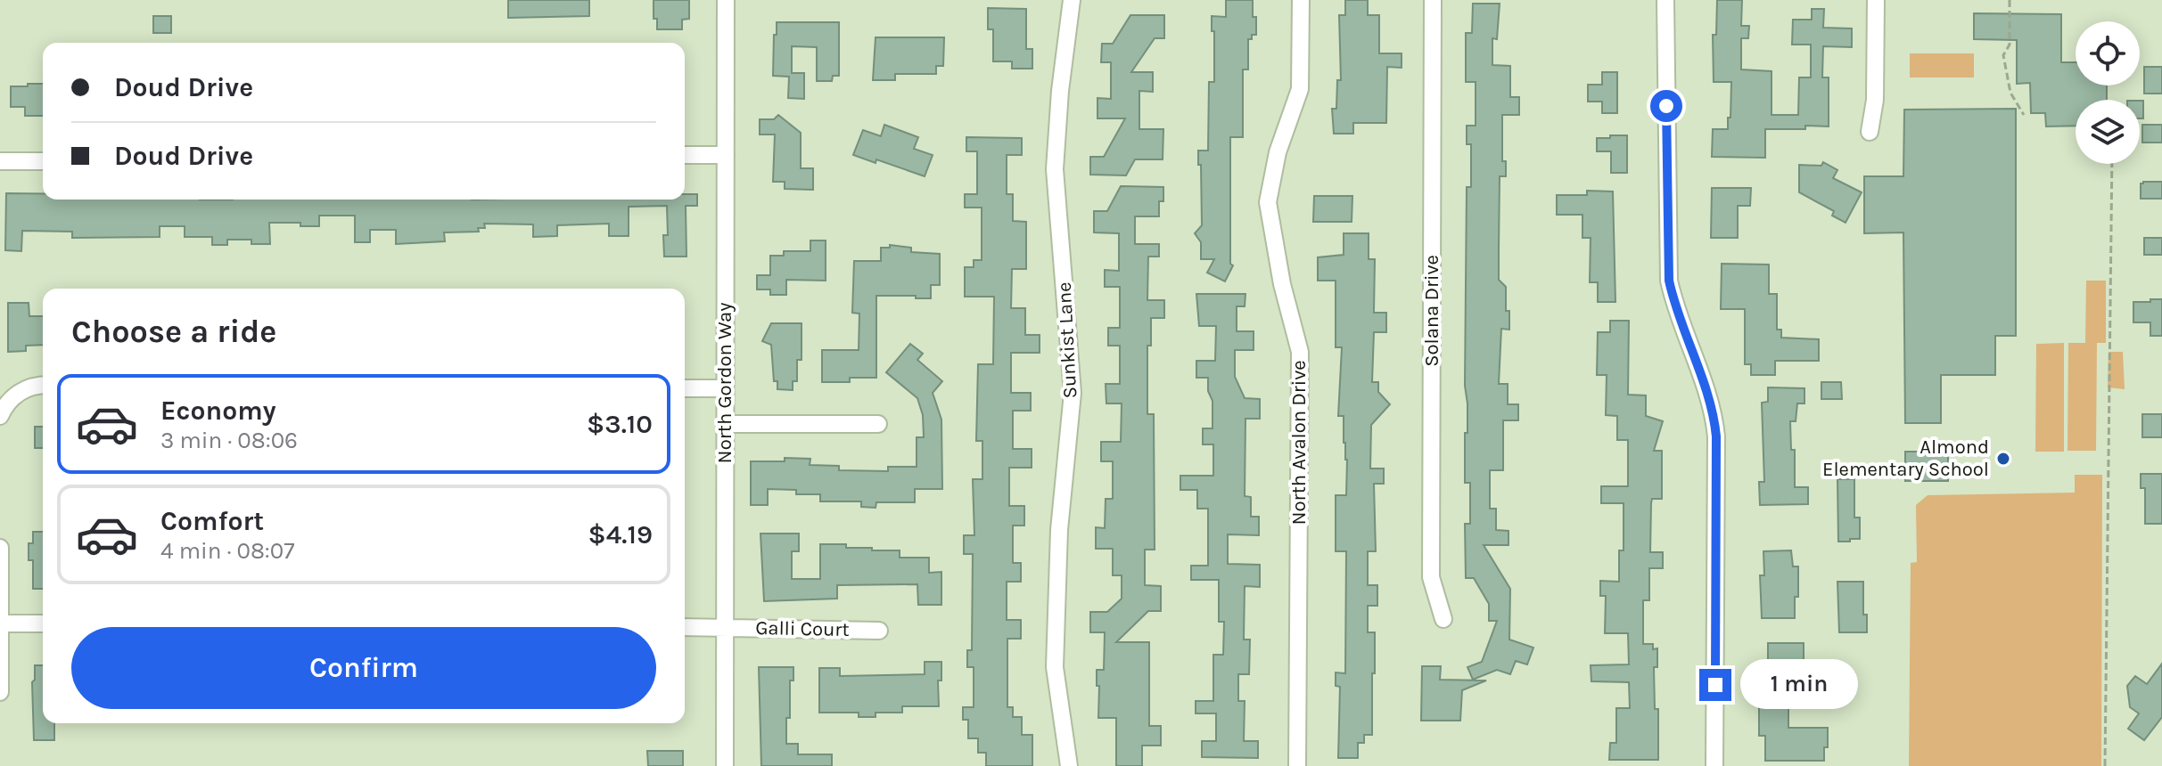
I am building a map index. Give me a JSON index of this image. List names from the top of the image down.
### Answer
{
  "streets": {
    "street": [
      "Solana Drive",
      "Sunkist Lane",
      "North Gordon Way",
      "North Avalon Drive",
      "Galli Court"
    ]
  },
  "crossings": [
    ["North Gordon Way", "Galli Court"]
  ],
  "places": ["Almond Elementary School"],
  "page": {
    "banner": ["Doud Drive", "Doud Drive"],
    "heading": "Choose a ride",
    "list": [
      {
        "name": "Economy",
        "note": "3 min · 08:06",
        "value": "$3.10"
      },
      {
        "name": "Comfort",
        "note": "4 min · 08:07",
        "value": "$4.19"
      }
    ],
    "buttons": "Confirm",
    "bubble": "1 min"
  }
}
